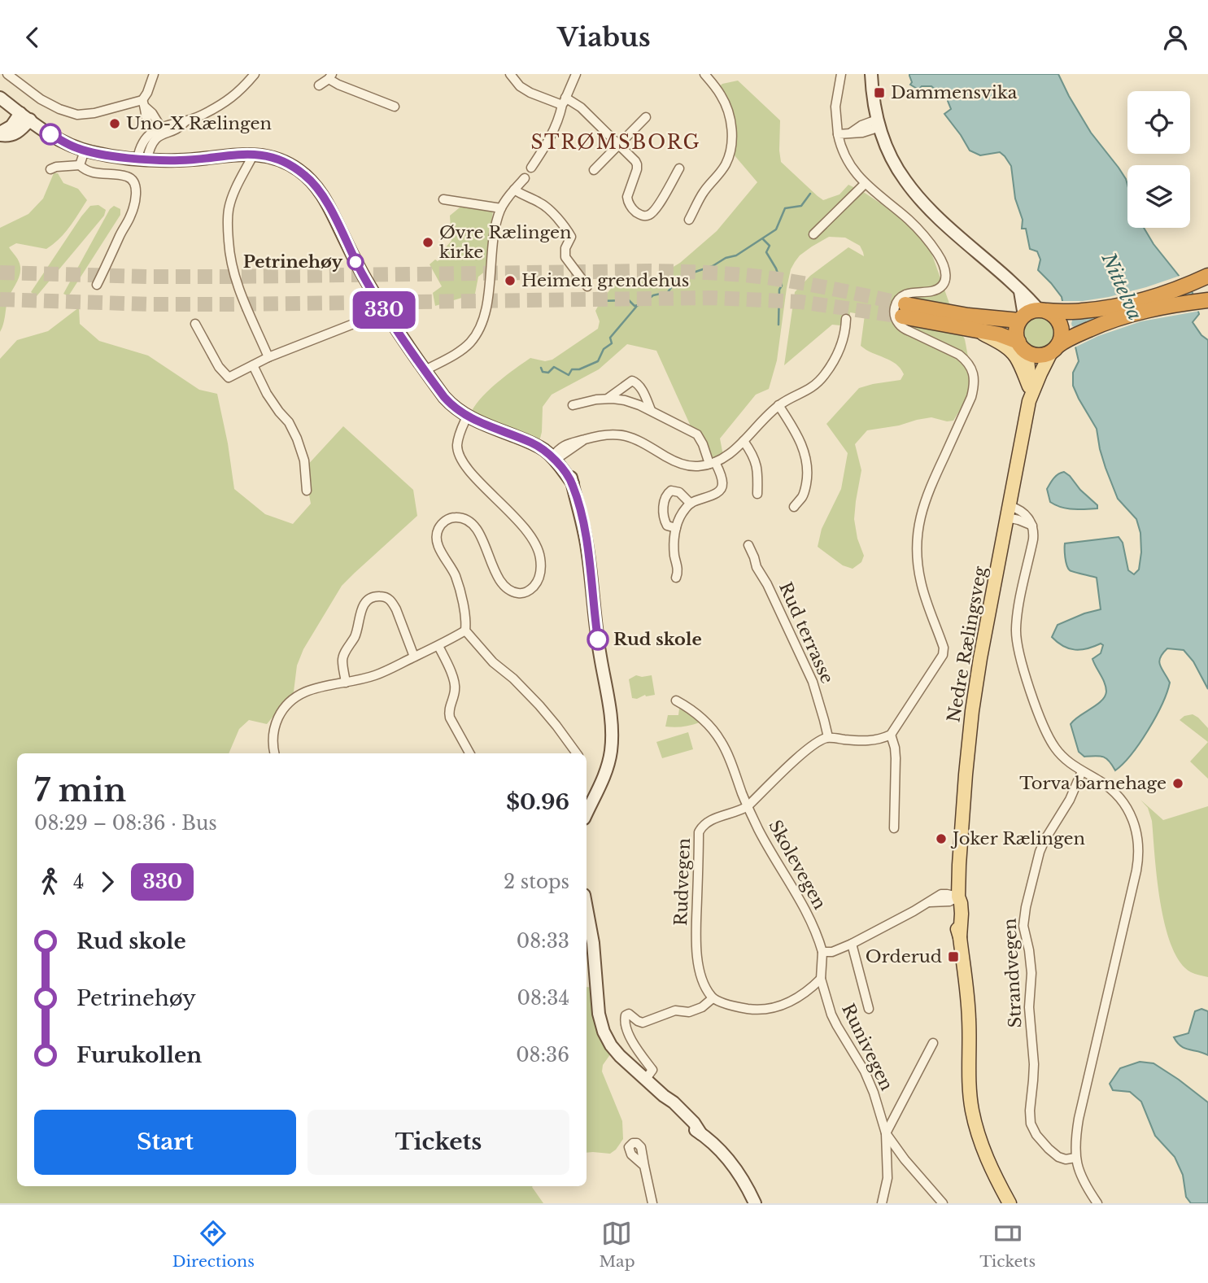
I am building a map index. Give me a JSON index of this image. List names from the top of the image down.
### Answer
{
  "streets": {
    "main road": ["Nedre Rælingsveg"],
    "street": [
      "Rud terrasse",
      "Skolevegen",
      "Rudvegen",
      "Strandvegen",
      "Runivegen"
    ]
  },
  "crossings": [
    ["Rud terrasse", "Rudvegen"],
    ["Skolevegen", "Rudvegen"],
    ["Skolevegen", "Runivegen"]
  ],
  "districts": ["STRØMSBORG"],
  "water": ["Nittelva"],
  "places": {
    "transit": ["Dammensvika", "Orderud"],
    "other": [
      "Uno-X Rælingen",
      "Øvre Rælingen kirke",
      "Petrinehøy",
      "Heimen grendehus",
      "Rud skole",
      "Torva barnehage",
      "Joker Rælingen"
    ]
  },
  "lines": ["bus line 330"],
  "page": {
    "header": "Viabus",
    "on_map": "330",
    "heading": ["7 min", "08:29 – 08:36 · Bus", "$0.96"],
    "legs": ["4", "330", "2 stops"],
    "list": [
      {
        "name": "Rud skole",
        "value": "08:33"
      },
      {
        "name": "Petrinehøy",
        "value": "08:34"
      },
      {
        "name": "Furukollen",
        "value": "08:36"
      }
    ],
    "buttons": ["Start", "Tickets"],
    "tabs": ["Directions", "Map", "Tickets"]
  }
}
